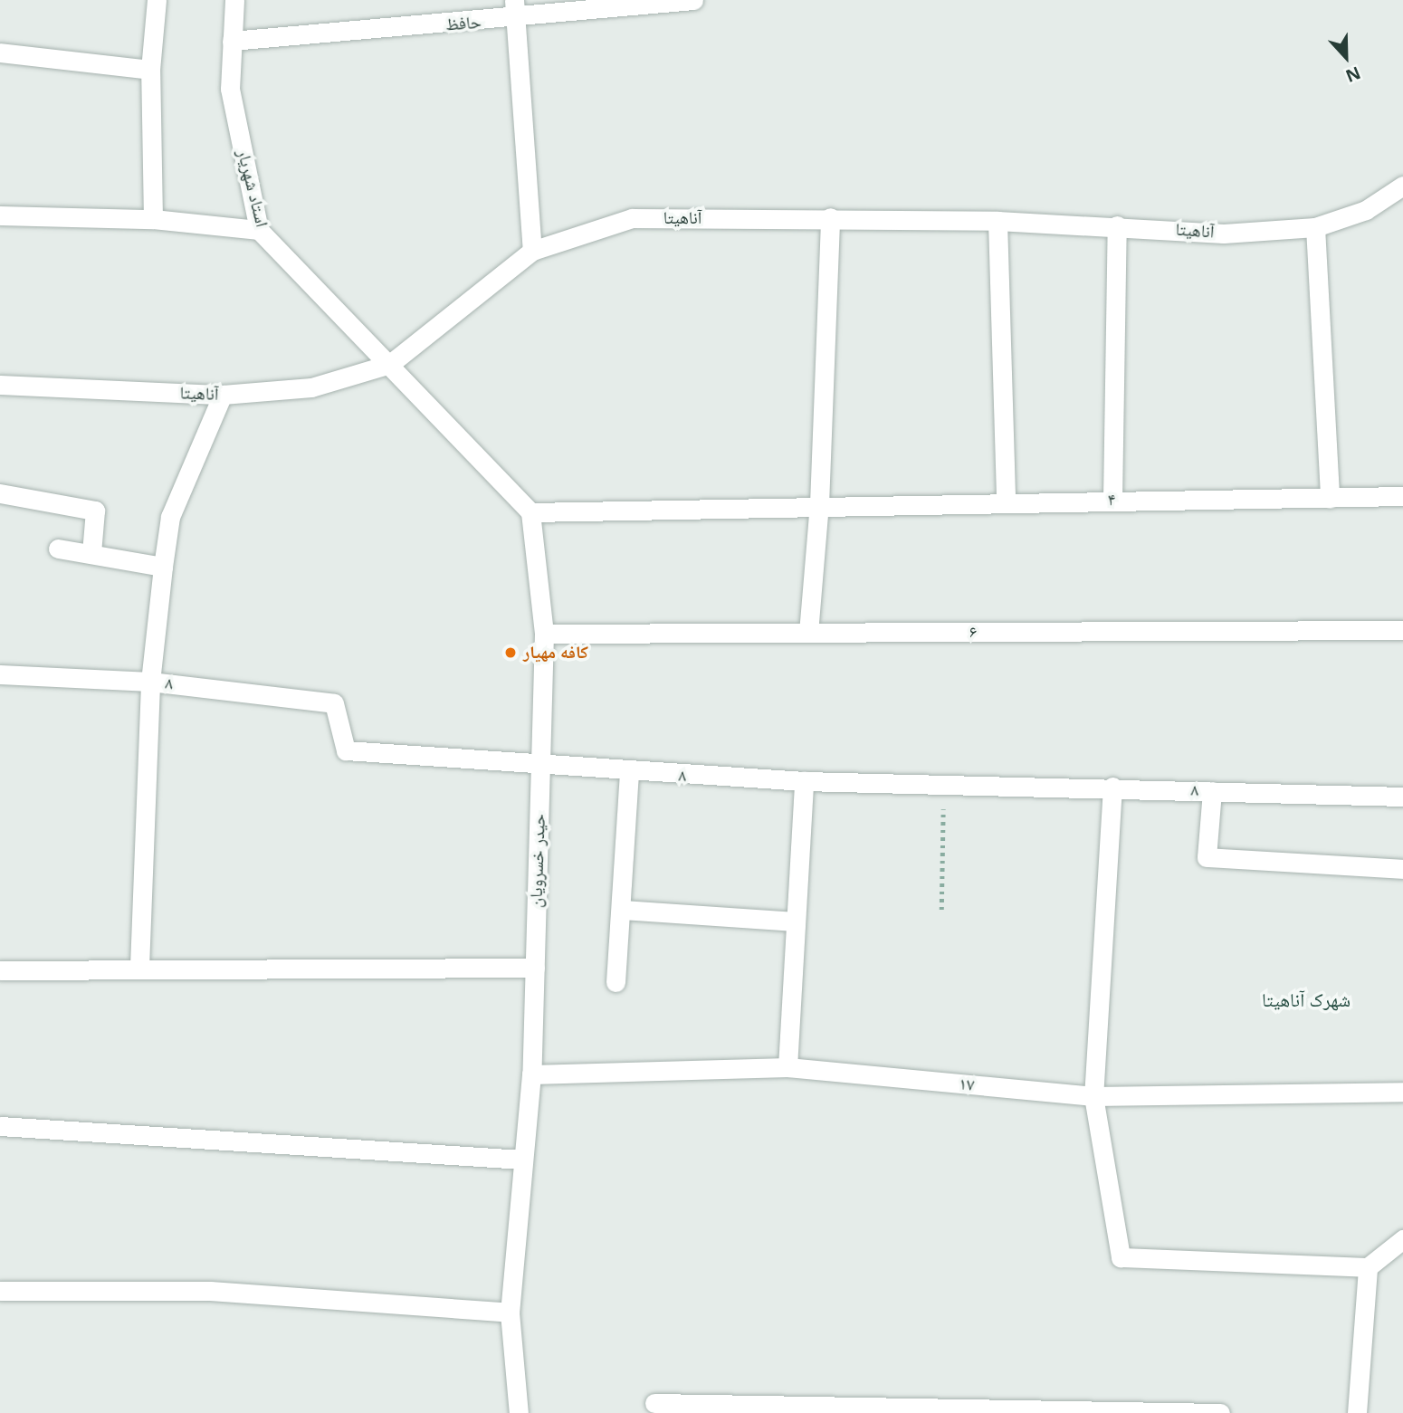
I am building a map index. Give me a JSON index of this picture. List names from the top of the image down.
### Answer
{
  "streets": {
    "street": [
      "حافظ",
      "استاد شهریار",
      "آناهیتا",
      "۴",
      "۶",
      "۸",
      "حیدر خسرویان",
      "۱۷"
    ]
  },
  "crossings": [
    ["حافظ", "استاد شهریار"],
    ["استاد شهریار", "آناهیتا"],
    ["۴", "حیدر خسرویان"],
    ["۶", "حیدر خسرویان"],
    ["۸", "حیدر خسرویان"],
    ["حیدر خسرویان", "۱۷"]
  ],
  "districts": ["شهرک آناهیتا"],
  "places": ["کافه مهیار"],
  "north": "bottom"
}
